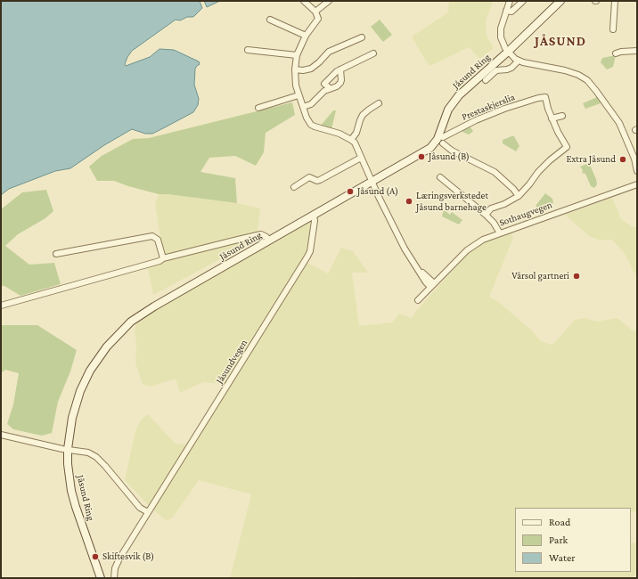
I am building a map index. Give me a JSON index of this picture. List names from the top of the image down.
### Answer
{
  "streets": {
    "main road": ["Jåsund Ring"],
    "street": ["Prestaskjerslia", "Sothaugvegen", "Jåsundvegen"]
  },
  "crossings": [
    ["Jåsund Ring", "Prestaskjerslia"],
    ["Jåsund Ring", "Jåsundvegen"]
  ],
  "districts": ["JÅSUND"],
  "places": [
    "Jåsund (B)",
    "Extra Jåsund",
    "Jåsund (A)",
    "Læringsverkstedet Jåsund barnehage",
    "Vårsol gartneri",
    "Skiftesvik (B)"
  ],
  "legend": ["Road", "Park", "Water"]
}
